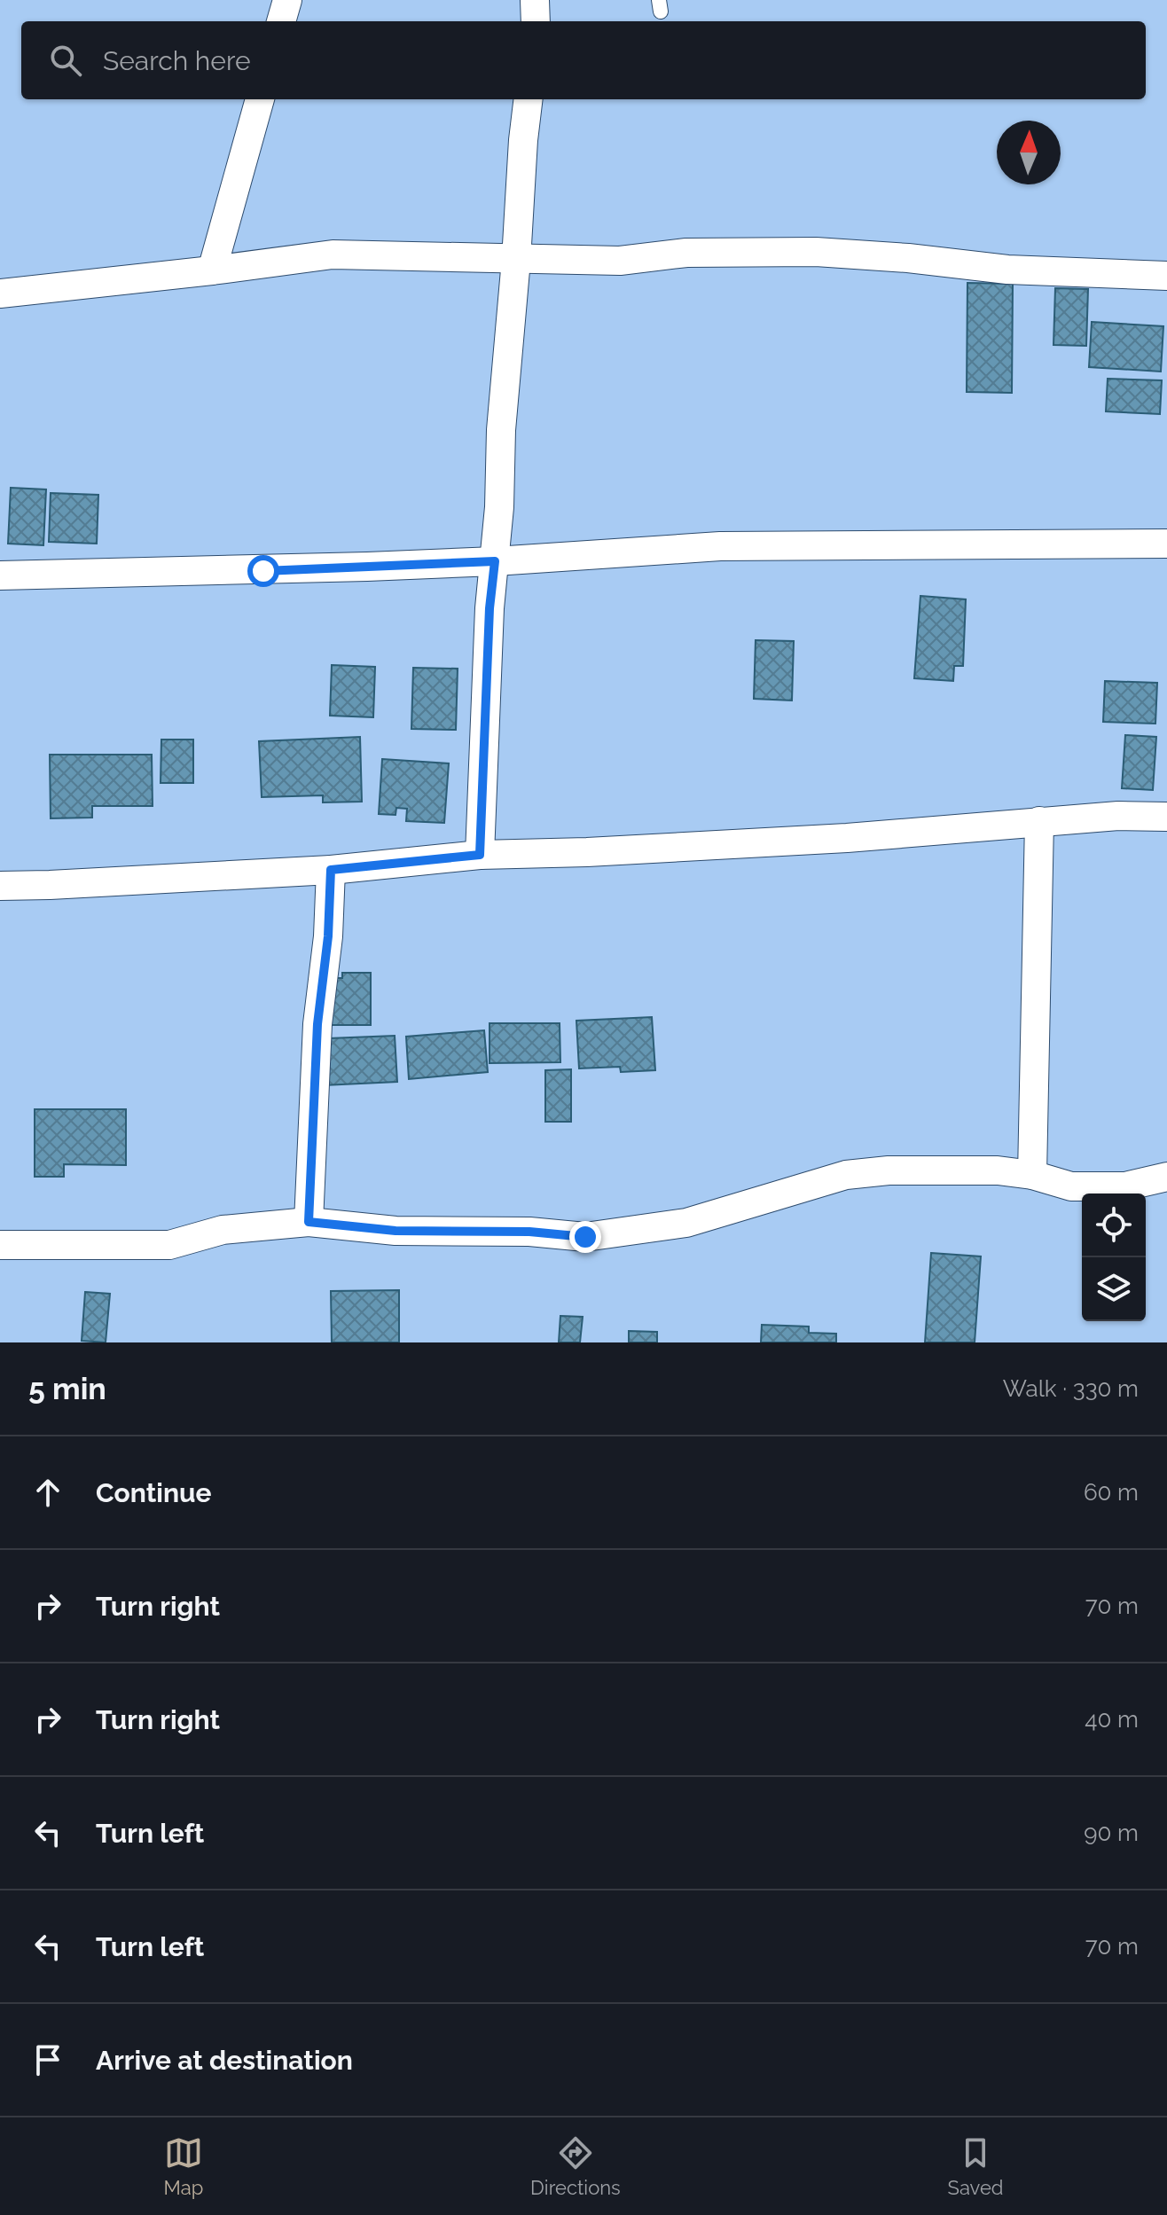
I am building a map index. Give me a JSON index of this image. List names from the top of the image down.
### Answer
{
  "north": "top",
  "page": {
    "search": "Search here",
    "heading": ["5 min", "Walk · 330 m"],
    "list": [
      ["Continue", "60 m"],
      ["Turn right", "70 m"],
      ["Turn right", "40 m"],
      ["Turn left", "90 m"],
      ["Turn left", "70 m"],
      "Arrive at destination"
    ],
    "nav": ["Map", "Directions", "Saved"]
  }
}
